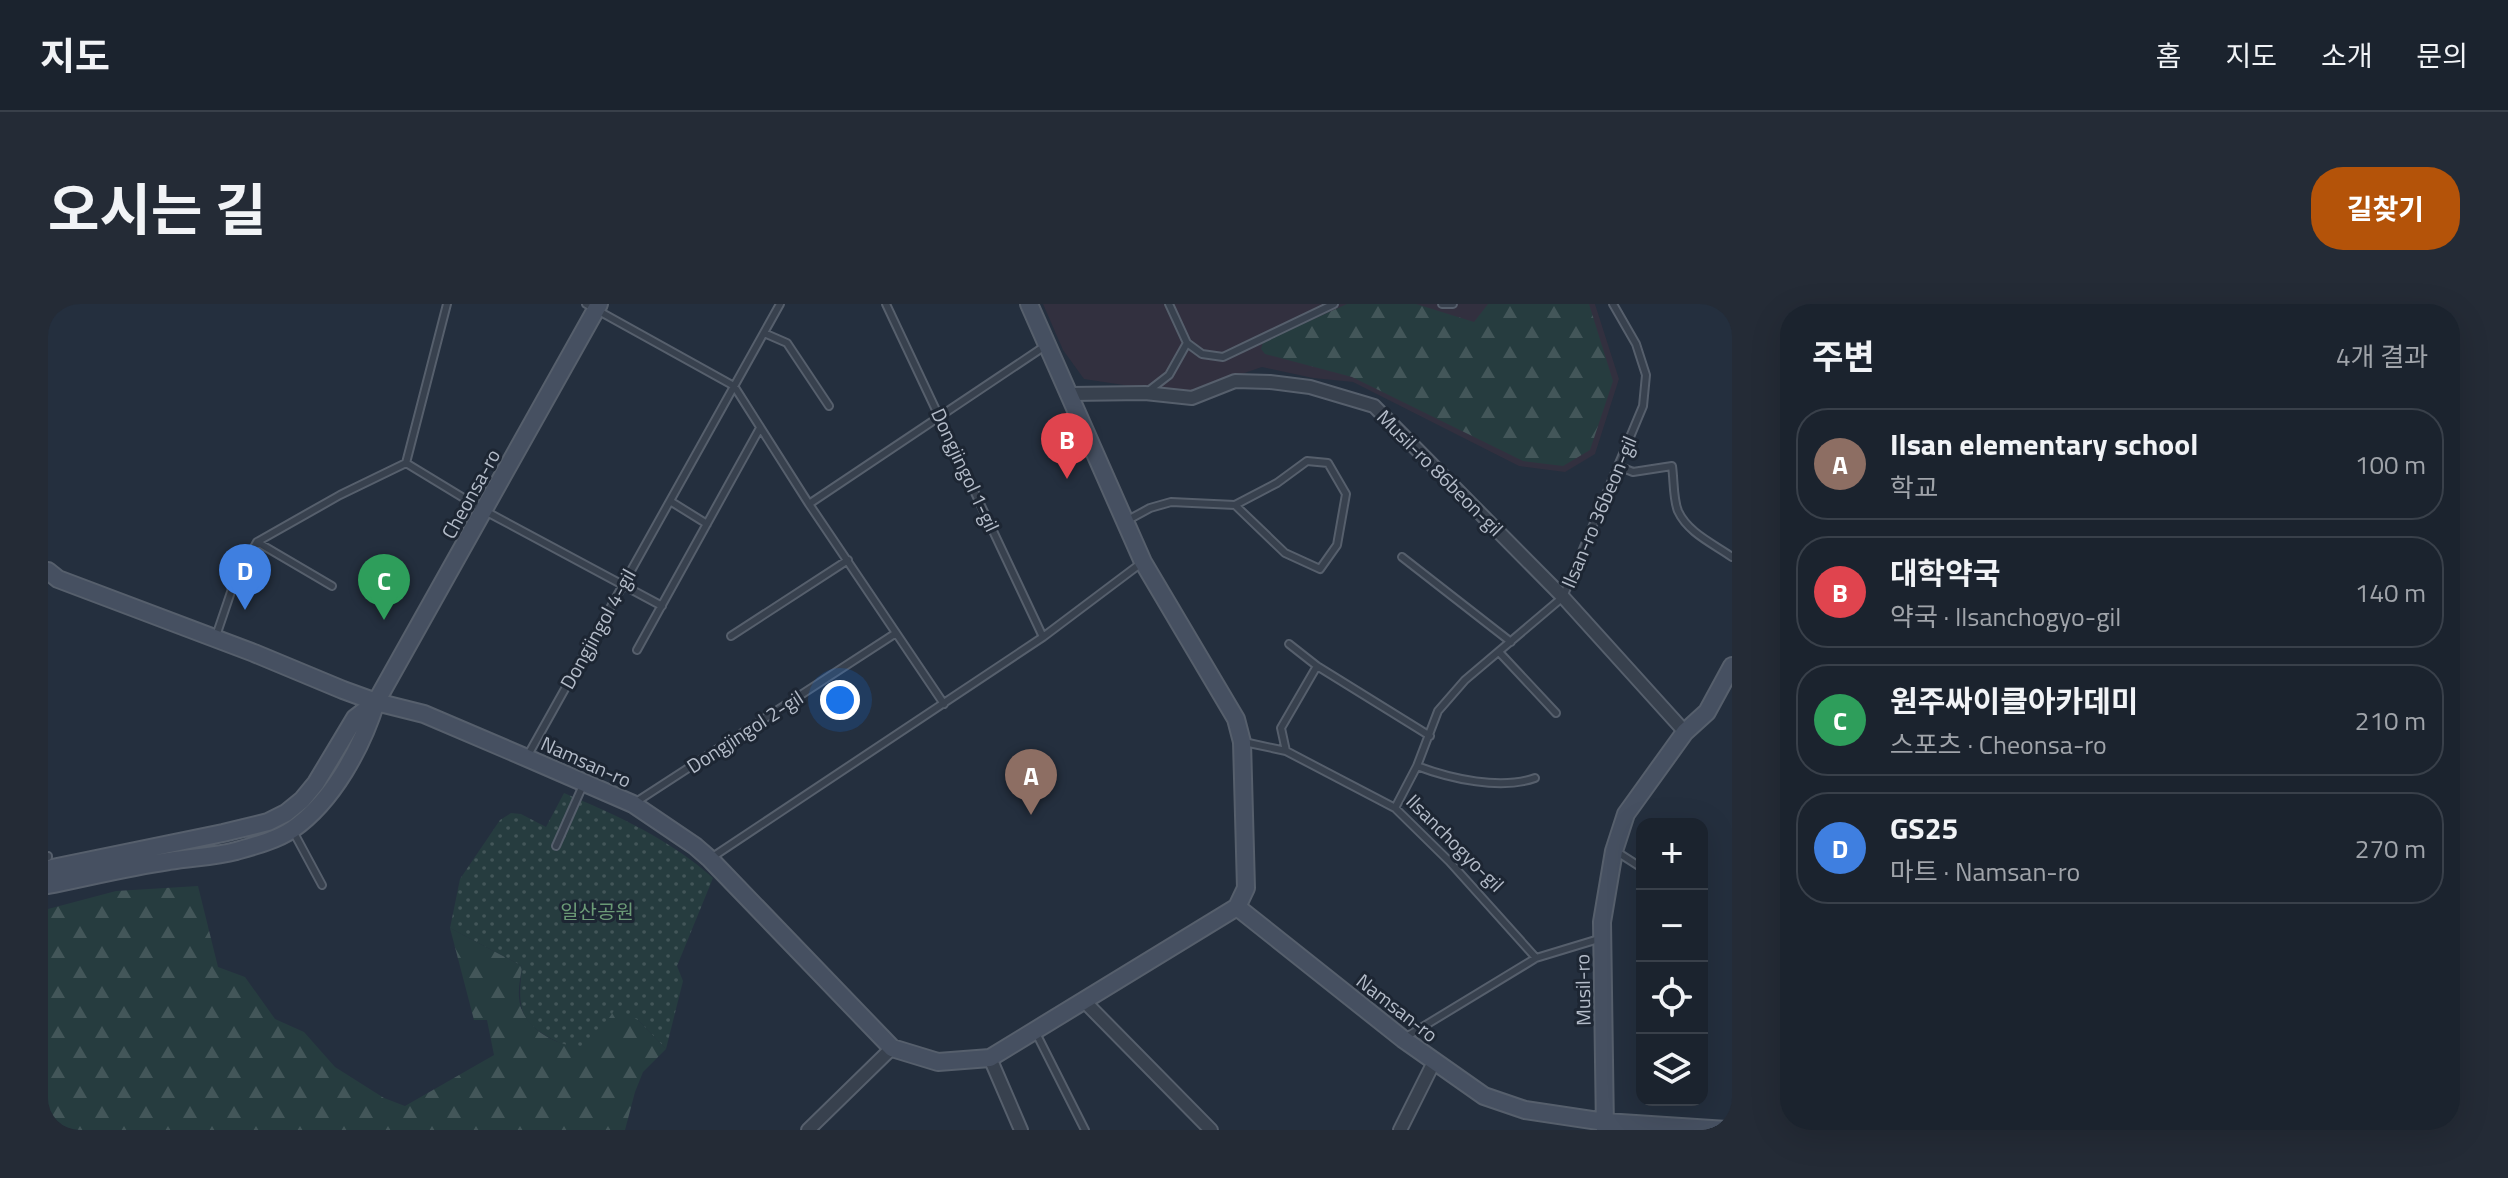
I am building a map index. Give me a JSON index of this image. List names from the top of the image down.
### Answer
{
  "streets": {
    "street": [
      "Musil-ro 86beon-gil",
      "Cheonsa-ro",
      "Namsan-ro",
      "Musil-ro"
    ],
    "lane": [
      "Dongjingol 1-gil",
      "Ilsan-ro 36beon-gil",
      "Dongjingol 4-gil",
      "Dongjingol 2-gil",
      "Ilsanchogyo-gil"
    ]
  },
  "crossings": [
    ["Musil-ro 86beon-gil", "Ilsan-ro 36beon-gil"],
    ["Musil-ro 86beon-gil", "Musil-ro"],
    ["Cheonsa-ro", "Namsan-ro"],
    ["Ilsan-ro 36beon-gil", "Ilsanchogyo-gil"],
    ["Dongjingol 4-gil", "Namsan-ro"],
    ["Dongjingol 2-gil", "Namsan-ro"],
    ["Namsan-ro", "Musil-ro"]
  ],
  "parks": ["일산공원"],
  "page": {
    "header": "지도",
    "nav": [
      "홈",
      "지도",
      "소개",
      "문의"
    ],
    "title": "오시는 길",
    "buttons": "길찾기",
    "heading": ["주변", "4개 결과"],
    "list": [
      {
        "mark": "A",
        "name": "Ilsan elementary school",
        "note": "학교",
        "value": "100 m"
      },
      {
        "mark": "B",
        "name": "대학약국",
        "note": "약국 · Ilsanchogyo-gil",
        "value": "140 m"
      },
      {
        "mark": "C",
        "name": "원주싸이클아카데미",
        "note": "스포츠 · Cheonsa-ro",
        "value": "210 m"
      },
      {
        "mark": "D",
        "name": "GS25",
        "note": "마트 · Namsan-ro",
        "value": "270 m"
      }
    ],
    "pins": [
      "B",
      "D",
      "C",
      "A"
    ],
    "map_buttons": ["+", "−"]
  }
}
